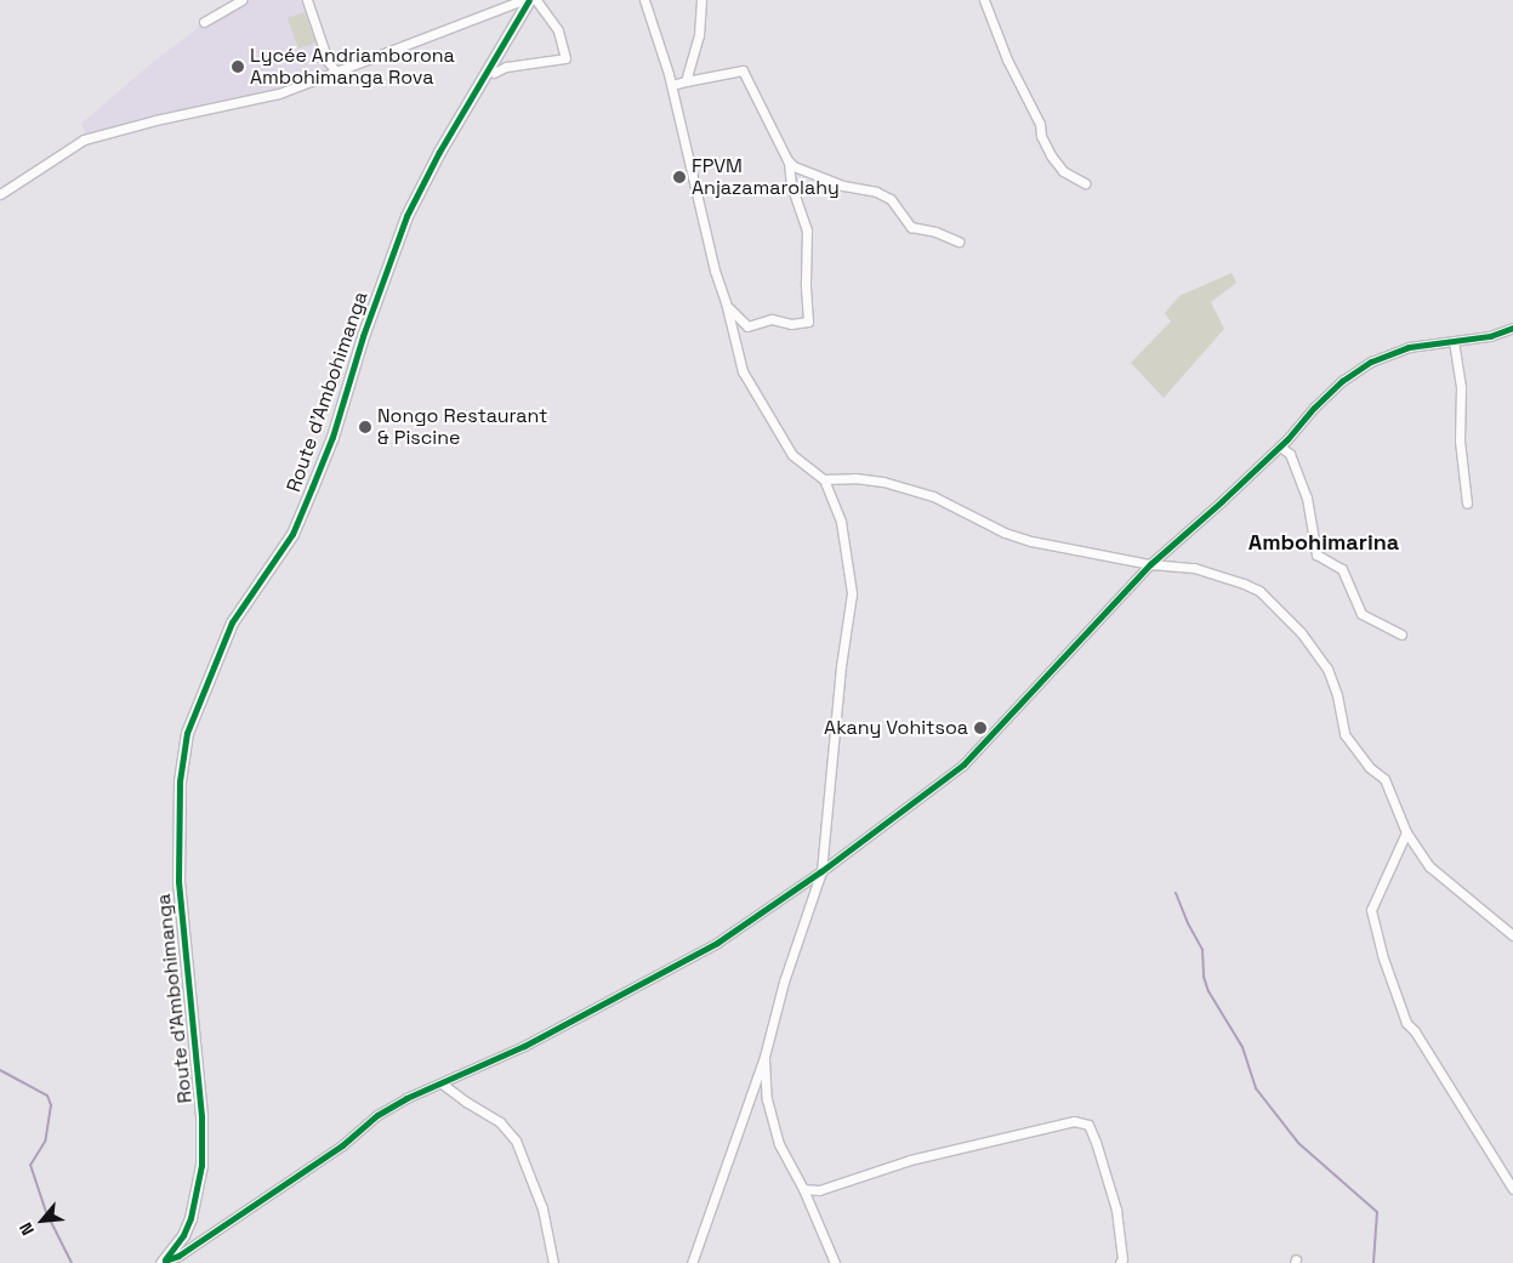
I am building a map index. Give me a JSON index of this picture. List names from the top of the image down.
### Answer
{
  "streets": {
    "street": ["Route d'Ambohimanga"]
  },
  "districts": ["Ambohimarina"],
  "places": [
    "Lycée Andriamborona Ambohimanga Rova",
    "FPVM Anjazamarolahy",
    "Nongo Restaurant & Piscine",
    "Akany Vohitsoa"
  ],
  "north": "bottom left"
}
